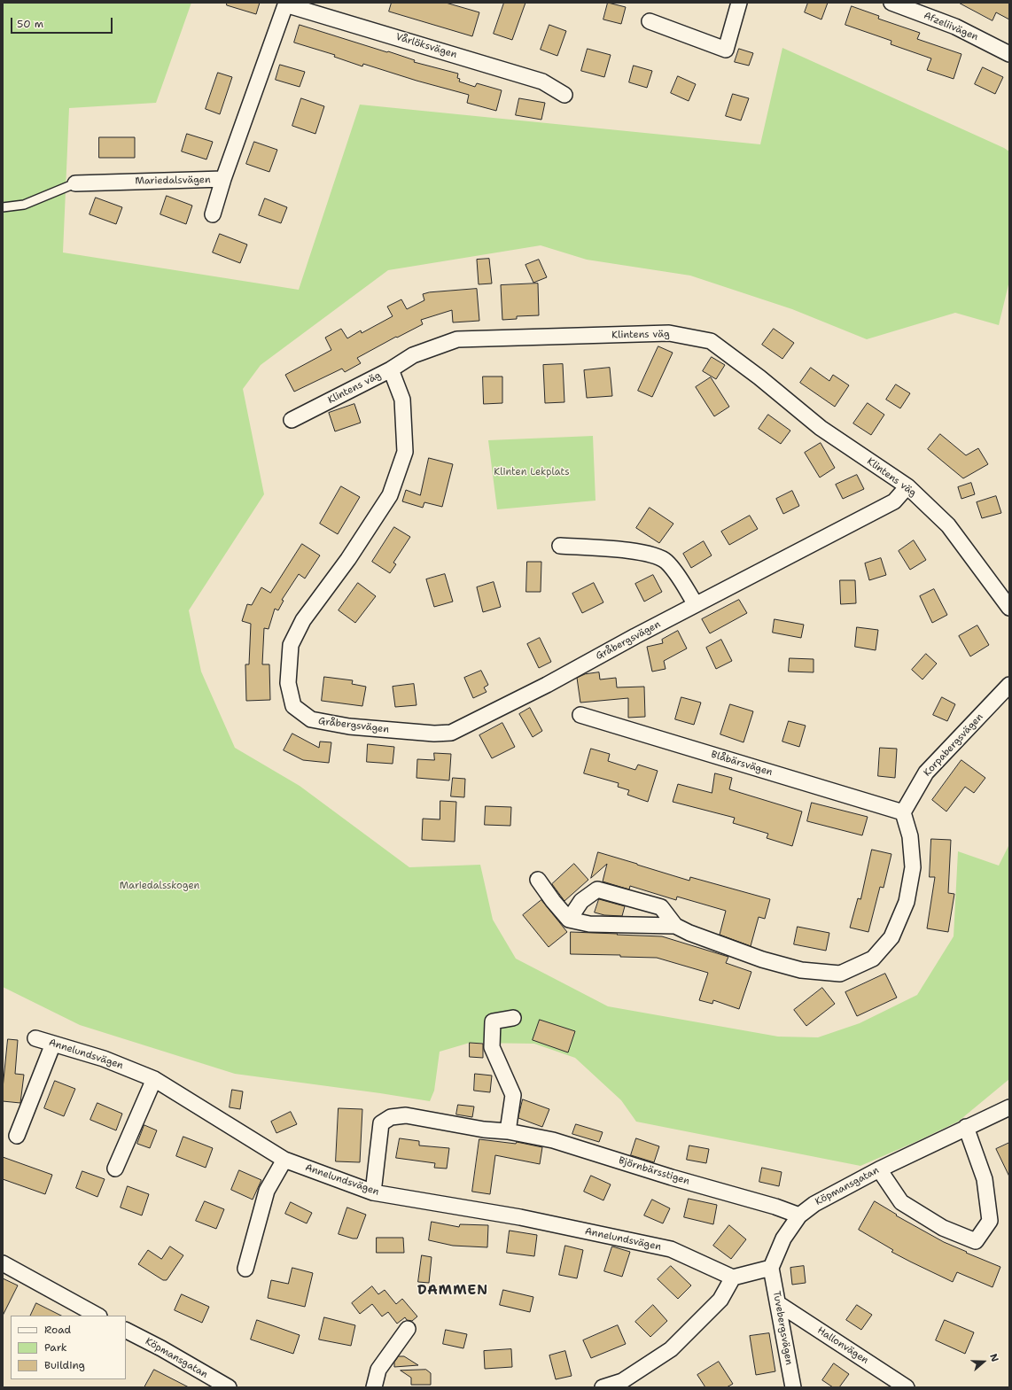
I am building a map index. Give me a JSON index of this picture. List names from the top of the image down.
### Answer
{
  "streets": {
    "street": [
      "Afzeliivägen",
      "Vårlöksvägen",
      "Mariedalsvägen",
      "Klintens väg",
      "Gråbergsvägen",
      "Korpabergsvägen",
      "Blåbärsvägen",
      "Annelundsvägen",
      "Björnbärsstigen",
      "Köpmansgatan",
      "Tuvebergsvägen",
      "Hallonvägen"
    ]
  },
  "crossings": [
    ["Vårlöksvägen", "Mariedalsvägen"],
    ["Klintens väg", "Gråbergsvägen"],
    ["Korpabergsvägen", "Blåbärsvägen"],
    ["Annelundsvägen", "Björnbärsstigen"],
    ["Björnbärsstigen", "Köpmansgatan"],
    ["Köpmansgatan", "Tuvebergsvägen"],
    ["Tuvebergsvägen", "Hallonvägen"]
  ],
  "districts": ["DAMMEN"],
  "parks": ["Klinten Lekplats", "Mariedalsskogen"],
  "legend": ["Road", "Park", "Building"],
  "scale_bar": "50 m",
  "north": "right"
}
